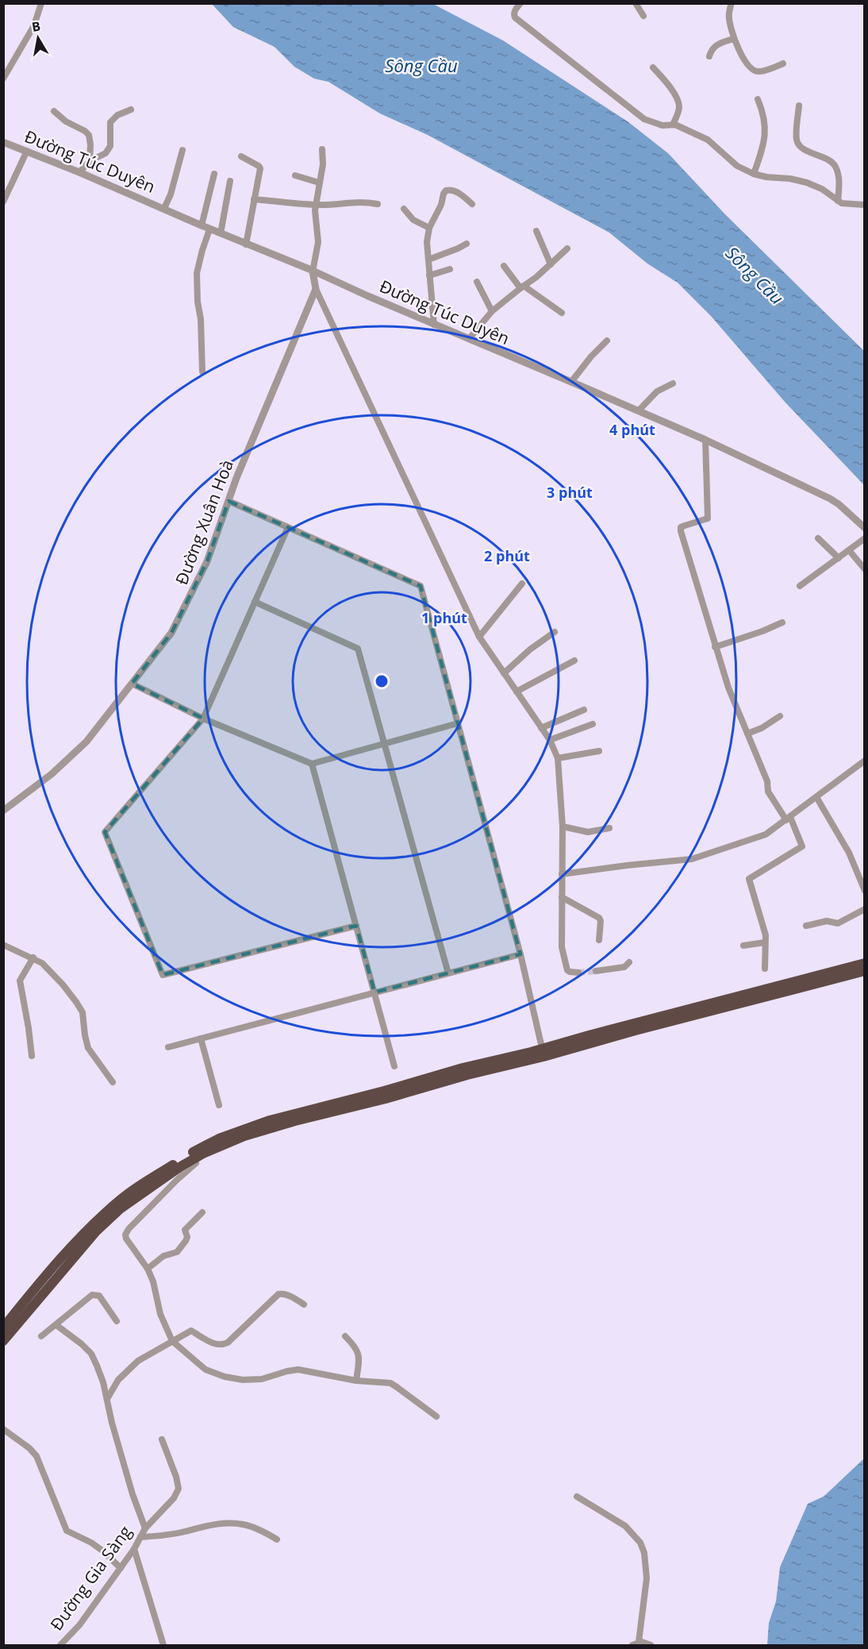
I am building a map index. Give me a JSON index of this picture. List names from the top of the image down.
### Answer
{
  "streets": {
    "street": ["Đường Túc Duyên", "Đường Xuân Hoà", "Đường Gia Sàng"]
  },
  "water": ["Sông Cầu"],
  "north": "top",
  "rings": [
    "4 phút",
    "3 phút",
    "2 phút",
    "1 phút"
  ]
}
